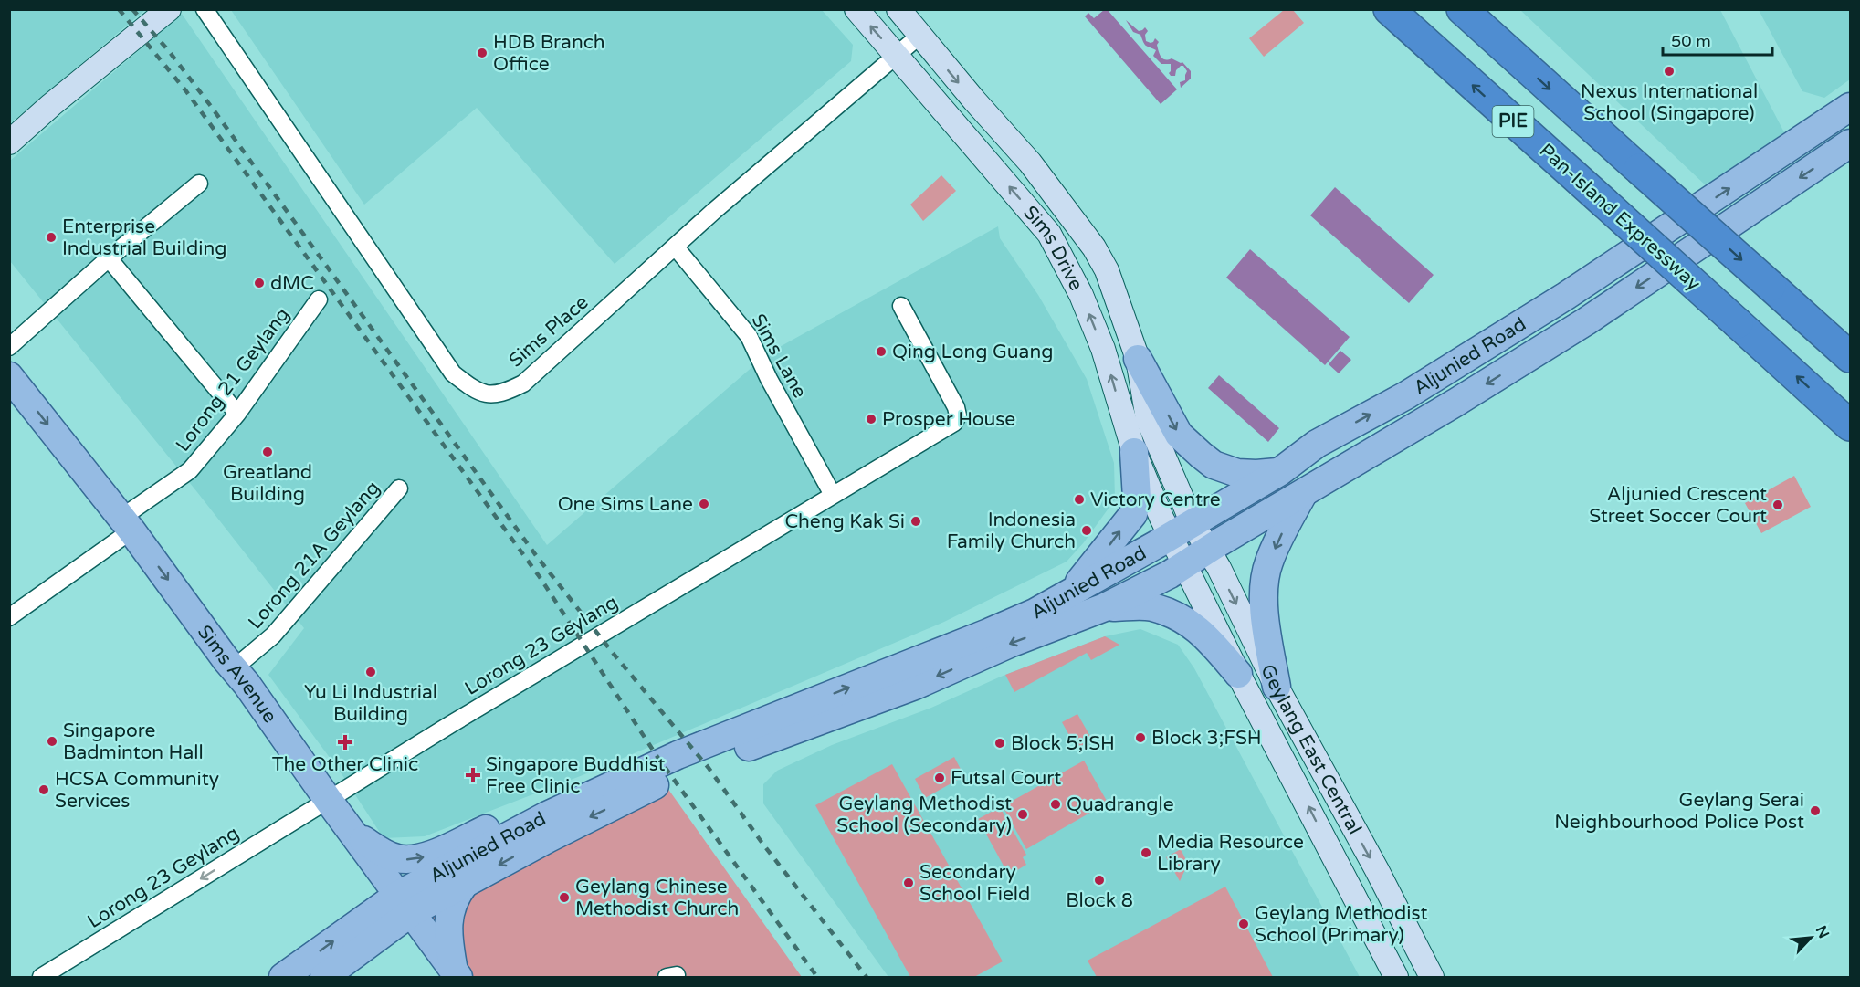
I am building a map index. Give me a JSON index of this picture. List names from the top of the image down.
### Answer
{
  "streets": {
    "highway": ["PIE", "Pan-Island Expressway"],
    "main road": ["Aljunied Road", "Sims Avenue"],
    "street": [
      "Sims Drive",
      "Sims Place",
      "Sims Lane",
      "Lorong 21 Geylang",
      "Lorong 21A Geylang",
      "Lorong 23 Geylang",
      "Geylang East Central"
    ]
  },
  "crossings": [
    ["Sims Drive", "Sims Place"],
    ["Sims Drive", "Aljunied Road"],
    ["Sims Drive", "Geylang East Central"],
    ["Sims Place", "Sims Lane"],
    ["Sims Lane", "Lorong 23 Geylang"],
    ["Aljunied Road", "Sims Avenue"],
    ["Aljunied Road", "Geylang East Central"],
    ["Lorong 21 Geylang", "Sims Avenue"],
    ["Lorong 21A Geylang", "Sims Avenue"],
    ["Lorong 23 Geylang", "Sims Avenue"]
  ],
  "one_way": ["Sims Avenue"],
  "places": {
    "other": [
      "HDB Branch Office",
      "Nexus International School (Singapore)",
      "Enterprise Industrial Building",
      "dMC",
      "Qing Long Guang",
      "Prosper House",
      "Greatland Building",
      "Victory Centre",
      "One Sims Lane",
      "Aljunied Crescent Street Soccer Court",
      "Cheng Kak Si",
      "Indonesia Family Church",
      "Yu Li Industrial Building",
      "Block 3;FSH",
      "Singapore Badminton Hall",
      "Block 5;ISH",
      "Futsal Court",
      "HCSA Community Services",
      "Quadrangle",
      "Geylang Serai Neighbourhood Police Post",
      "Geylang Methodist School (Secondary)",
      "Media Resource Library",
      "Block 8",
      "Secondary School Field",
      "Geylang Chinese Methodist Church",
      "Geylang Methodist School (Primary)"
    ],
    "health": ["The Other Clinic", "Singapore Buddhist Free Clinic"]
  },
  "scale_bar": "50 m",
  "north": "top right"
}
